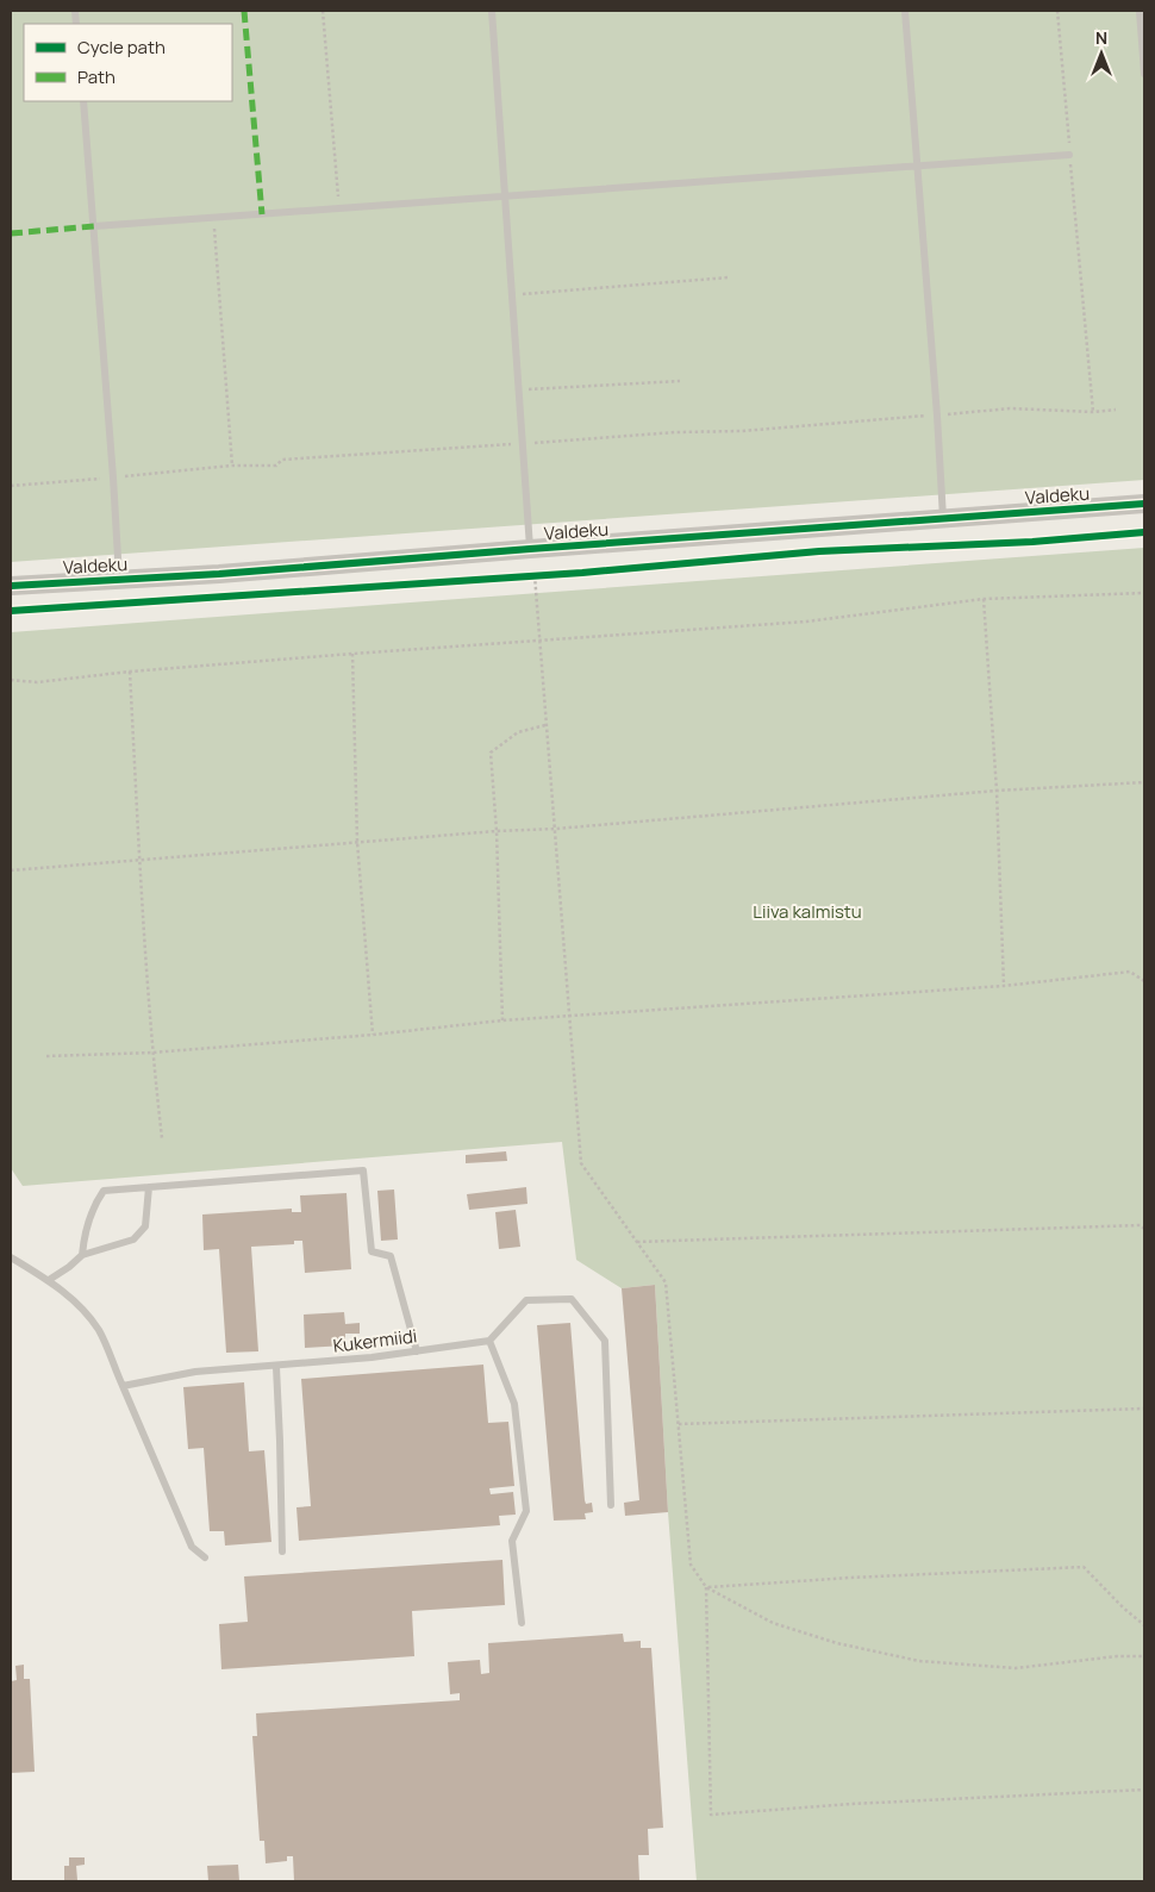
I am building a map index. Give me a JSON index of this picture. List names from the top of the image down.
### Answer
{
  "streets": {
    "street": ["Valdeku"],
    "lane": ["Kukermiidi"]
  },
  "parks": ["Liiva kalmistu"],
  "legend": ["Cycle path", "Path"],
  "north": "top"
}
